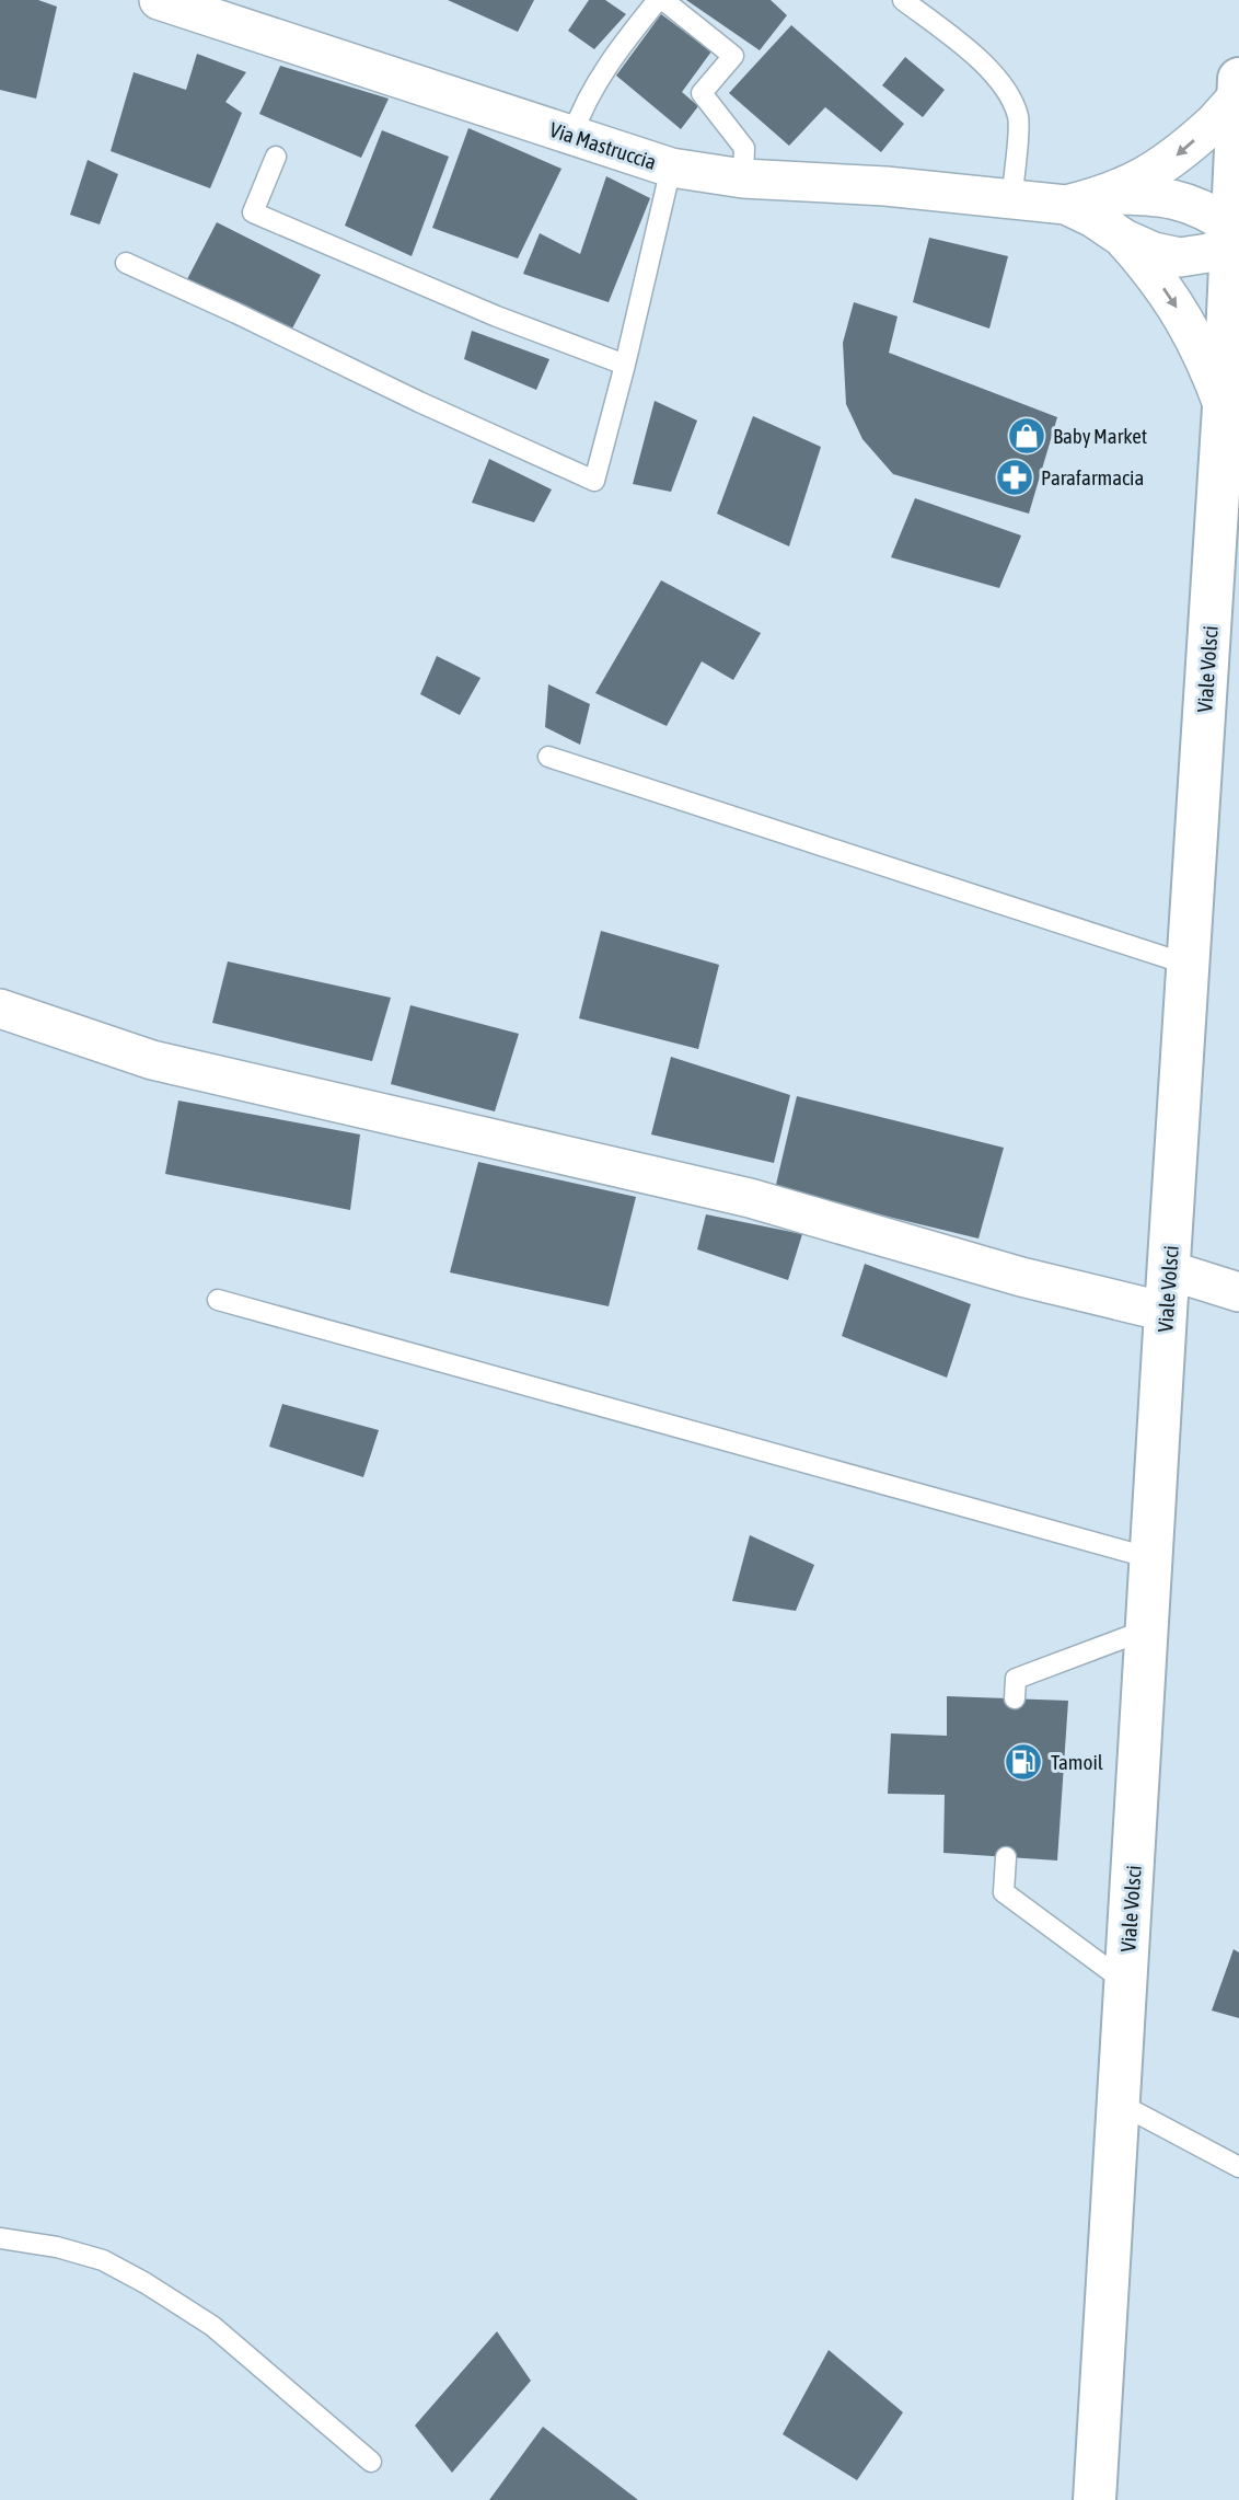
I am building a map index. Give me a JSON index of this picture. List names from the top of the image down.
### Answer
{
  "streets": {
    "main road": ["Viale Volsci"],
    "street": ["Via Mastruccia"]
  },
  "places": {
    "shop": ["Baby Market"],
    "pharmacy": ["Parafarmacia"],
    "fuel station": ["Tamoil"]
  }
}
